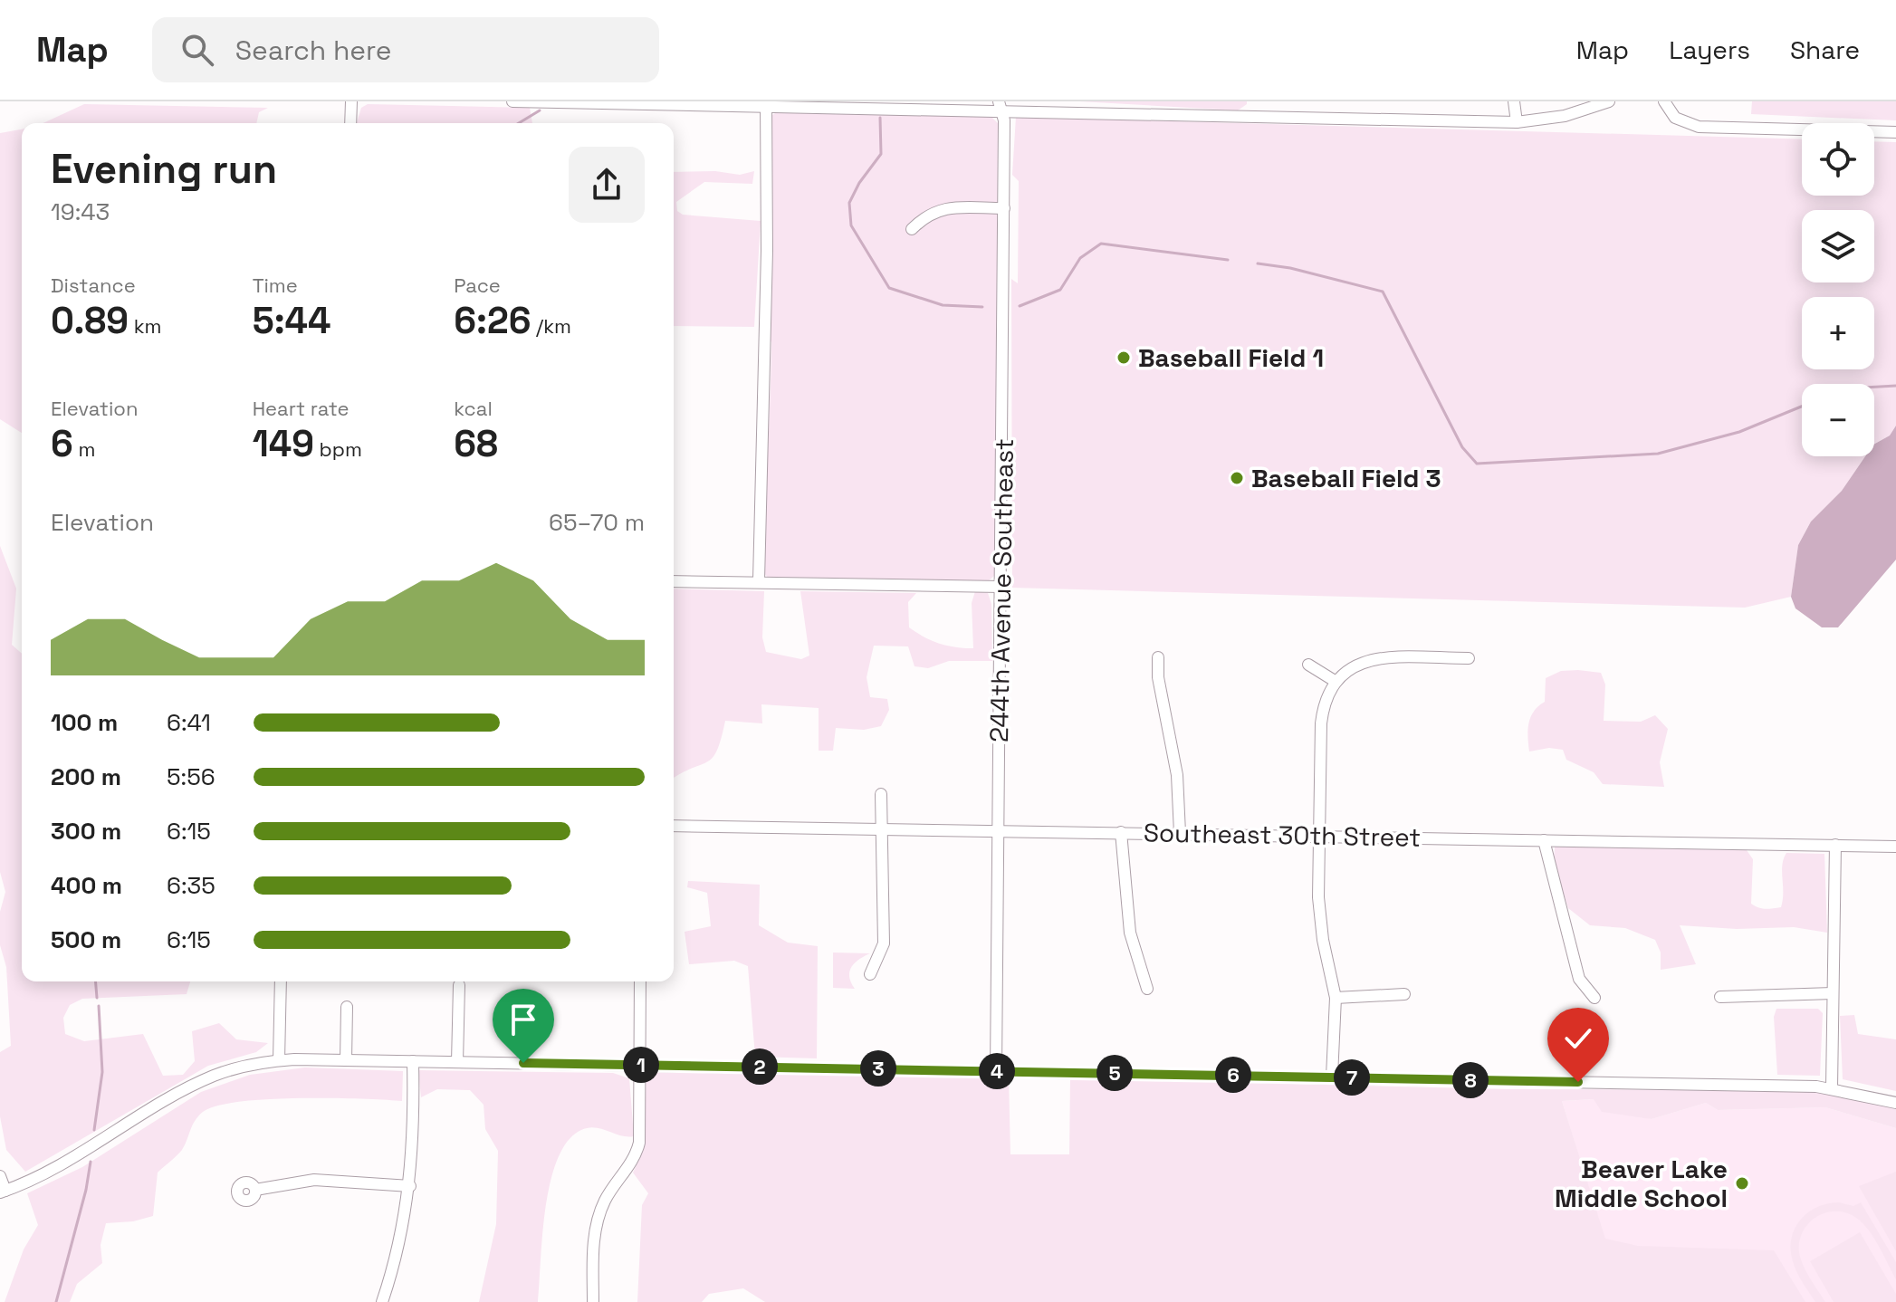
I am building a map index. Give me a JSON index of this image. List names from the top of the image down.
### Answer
{
  "streets": {
    "street": ["244th Avenue Southeast", "Southeast 30th Street"]
  },
  "crossings": [
    ["244th Avenue Southeast", "Southeast 30th Street"]
  ],
  "places": ["Baseball Field 1", "Baseball Field 3", "Beaver Lake Middle School"],
  "page": {
    "header": "Map",
    "search": "Search here",
    "nav": ["Map", "Layers", "Share"],
    "map_buttons": ["+", "−"],
    "heading": ["Evening run", "19:43"],
    "stats": [
      ["Distance", "0.89 km"],
      ["Time", "5:44"],
      ["Pace", "6:26 /km"],
      ["Elevation", "6 m"],
      ["Heart rate", "149 bpm"],
      ["kcal", "68"]
    ],
    "chart": ["Elevation", "65–70 m"],
    "list": [
      {
        "name": "100 m",
        "note": "6:41"
      },
      {
        "name": "200 m",
        "note": "5:56"
      },
      {
        "name": "300 m",
        "note": "6:15"
      },
      {
        "name": "400 m",
        "note": "6:35"
      },
      {
        "name": "500 m",
        "note": "6:15"
      }
    ],
    "pins": [
      "1",
      "2",
      "3",
      "4",
      "5",
      "6",
      "7",
      "8"
    ]
  }
}
